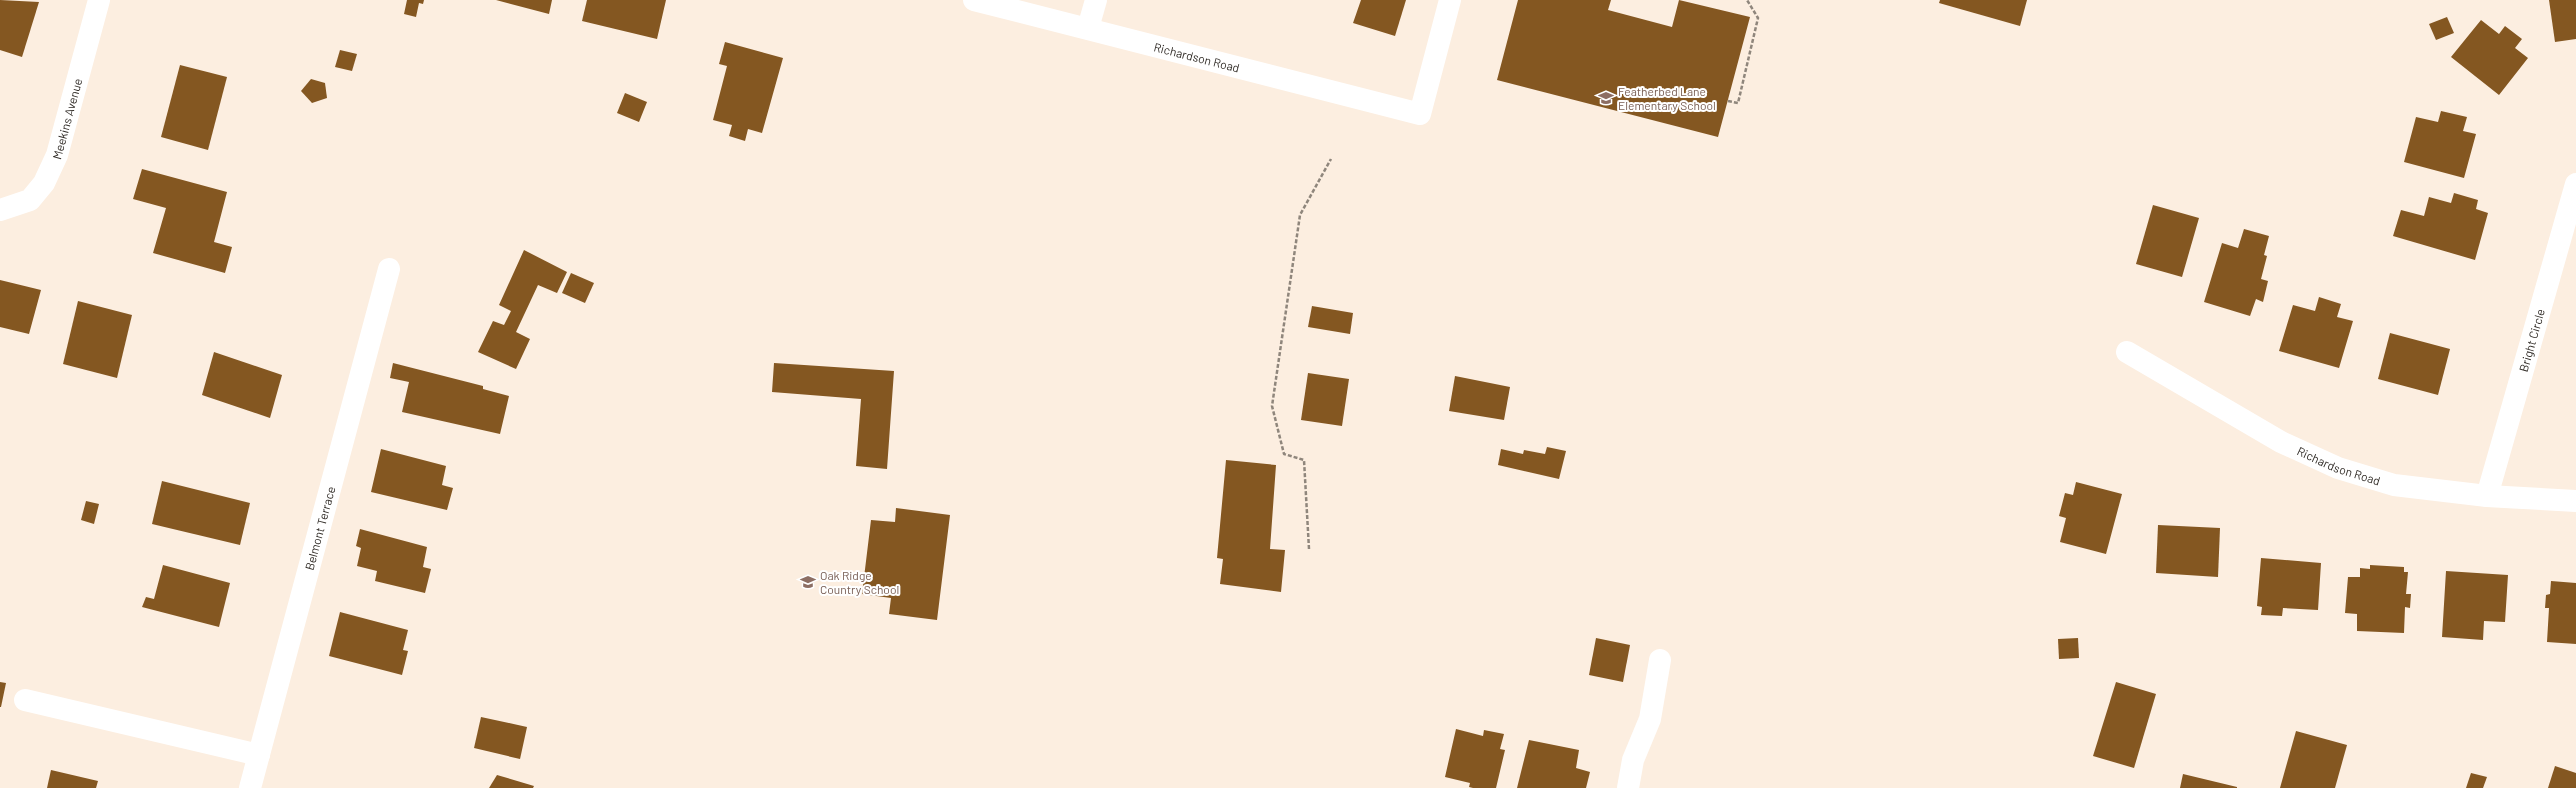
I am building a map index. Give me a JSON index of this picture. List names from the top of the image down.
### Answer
{
  "streets": {
    "street": [
      "Richardson Road",
      "Meekins Avenue",
      "Bright Circle",
      "Belmont Terrace"
    ]
  },
  "crossings": [
    ["Richardson Road", "Bright Circle"]
  ],
  "places": {
    "school or university": ["Featherbed Lane Elementary School", "Oak Ridge Country School"]
  }
}
